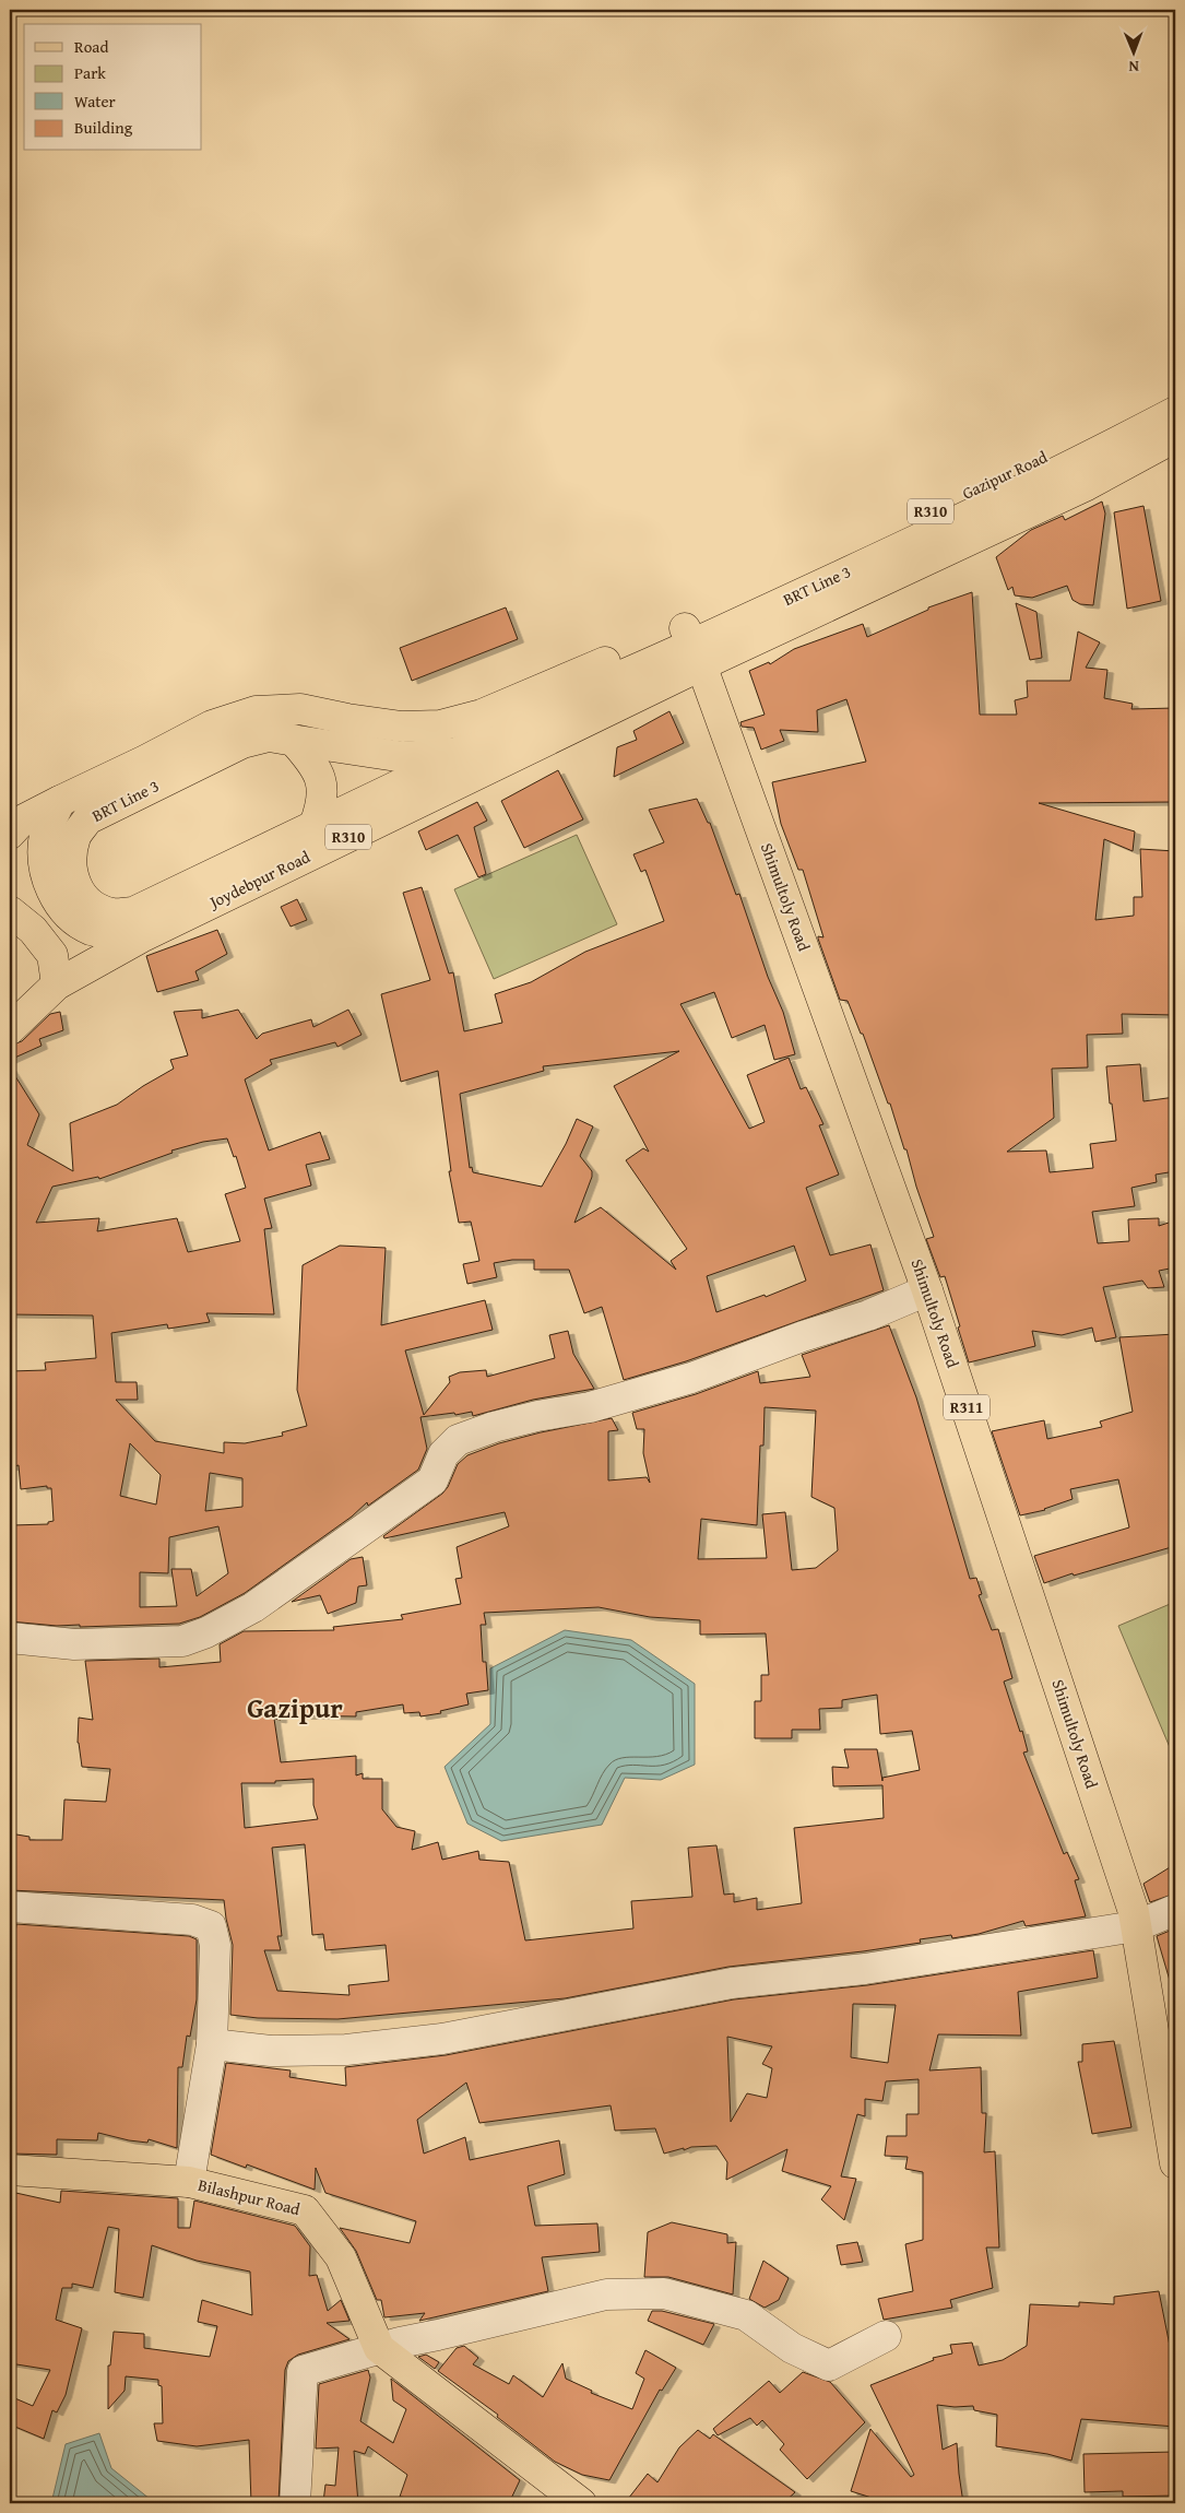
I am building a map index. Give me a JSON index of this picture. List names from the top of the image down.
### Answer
{
  "streets": {
    "main road": [
      "Gazipur Road",
      "R310",
      "BRT Line 3",
      "Joydebpur Road",
      "Shimultoly Road",
      "R311",
      "Bilashpur Road"
    ]
  },
  "crossings": [
    ["Gazipur Road", "R310"],
    ["Gazipur Road", "BRT Line 3"],
    ["Gazipur Road", "Joydebpur Road"],
    ["Gazipur Road", "Shimultoly Road"],
    ["R310", "BRT Line 3"],
    ["R310", "Joydebpur Road"],
    ["R310", "Shimultoly Road"],
    ["BRT Line 3", "Joydebpur Road"],
    ["BRT Line 3", "Shimultoly Road"],
    ["Joydebpur Road", "Shimultoly Road"]
  ],
  "districts": ["Gazipur"],
  "legend": [
    "Road",
    "Park",
    "Water",
    "Building"
  ],
  "north": "bottom"
}
